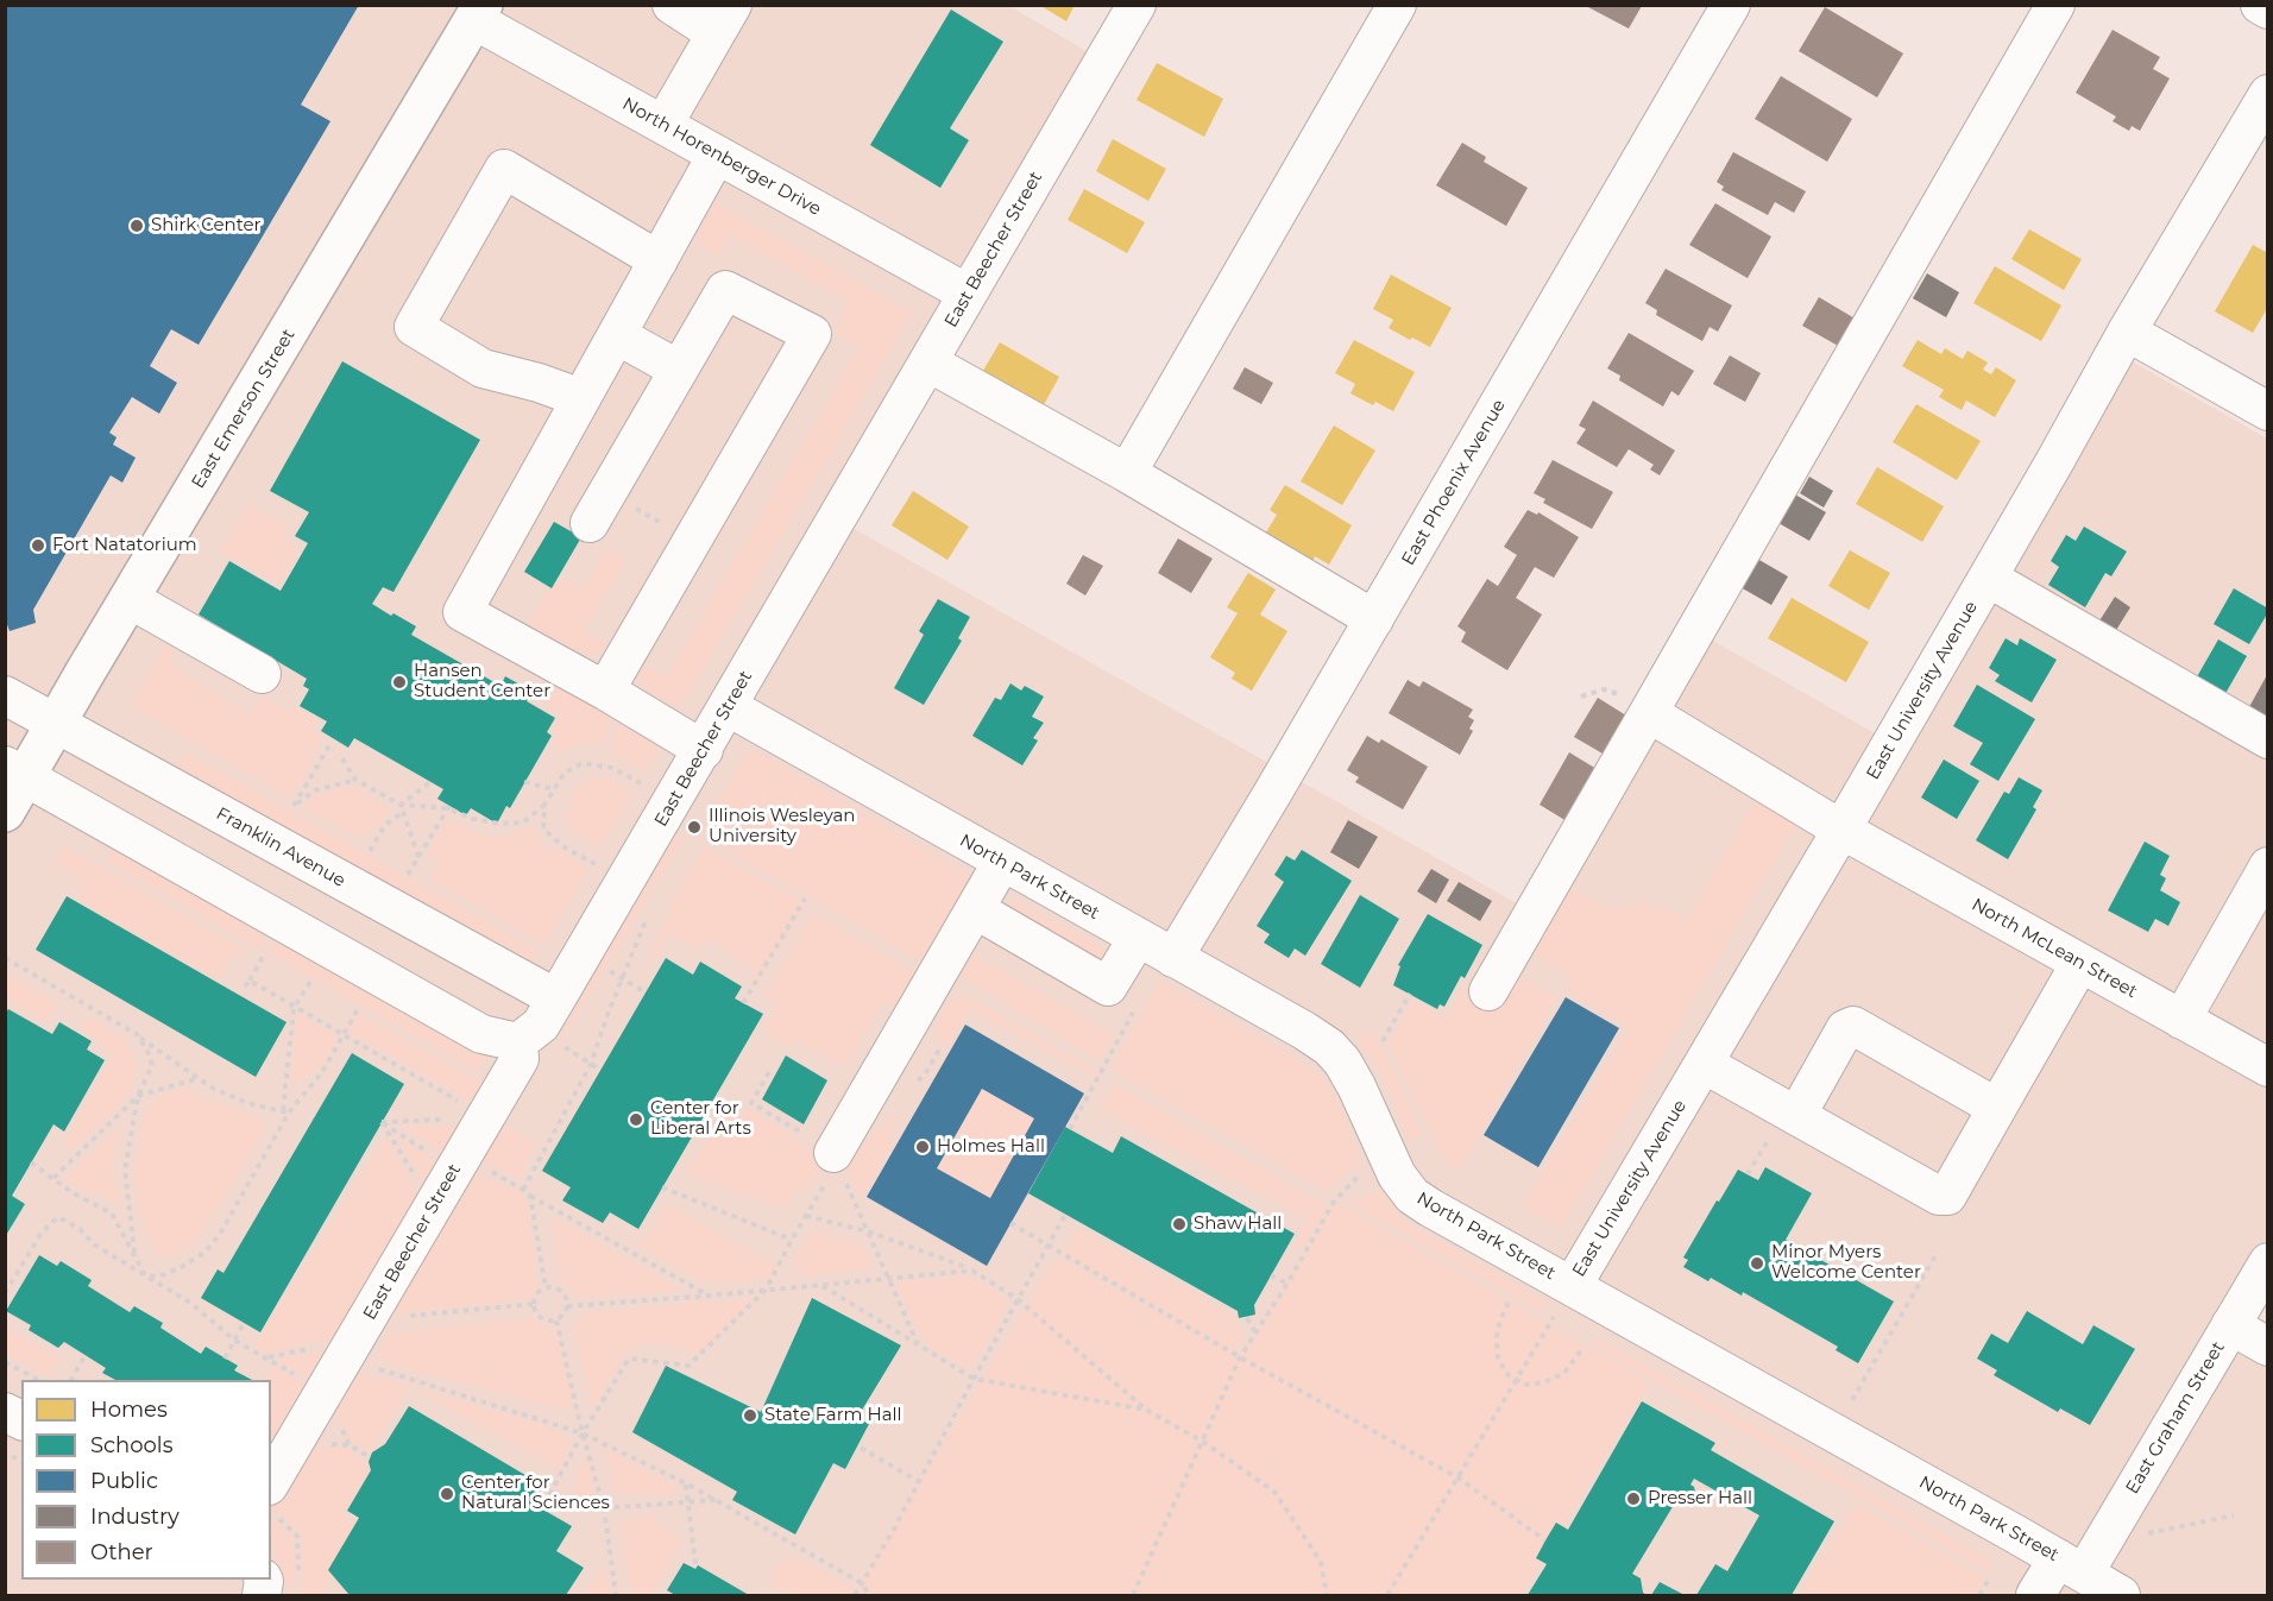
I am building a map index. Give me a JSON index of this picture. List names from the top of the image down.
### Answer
{
  "streets": {
    "main road": ["East Emerson Street"],
    "street": [
      "North Horenberger Drive",
      "East Beecher Street",
      "East Phoenix Avenue",
      "East University Avenue",
      "Franklin Avenue",
      "North Park Street",
      "North McLean Street",
      "East Graham Street"
    ]
  },
  "crossings": [
    ["North Horenberger Drive", "East Beecher Street"],
    ["North Horenberger Drive", "East Emerson Street"],
    ["East Beecher Street", "Franklin Avenue"],
    ["East Beecher Street", "North Park Street"],
    ["East Emerson Street", "Franklin Avenue"],
    ["East Phoenix Avenue", "North Park Street"],
    ["East University Avenue", "North Park Street"],
    ["East University Avenue", "North McLean Street"],
    ["North Park Street", "East Graham Street"]
  ],
  "places": [
    "Shirk Center",
    "Fort Natatorium",
    "Hansen Student Center",
    "Illinois Wesleyan University",
    "Center for Liberal Arts",
    "Holmes Hall",
    "Shaw Hall",
    "Minor Myers Welcome Center",
    "State Farm Hall",
    "Center for Natural Sciences",
    "Presser Hall"
  ],
  "legend": [
    "Homes",
    "Schools",
    "Public",
    "Industry",
    "Other"
  ]
}
